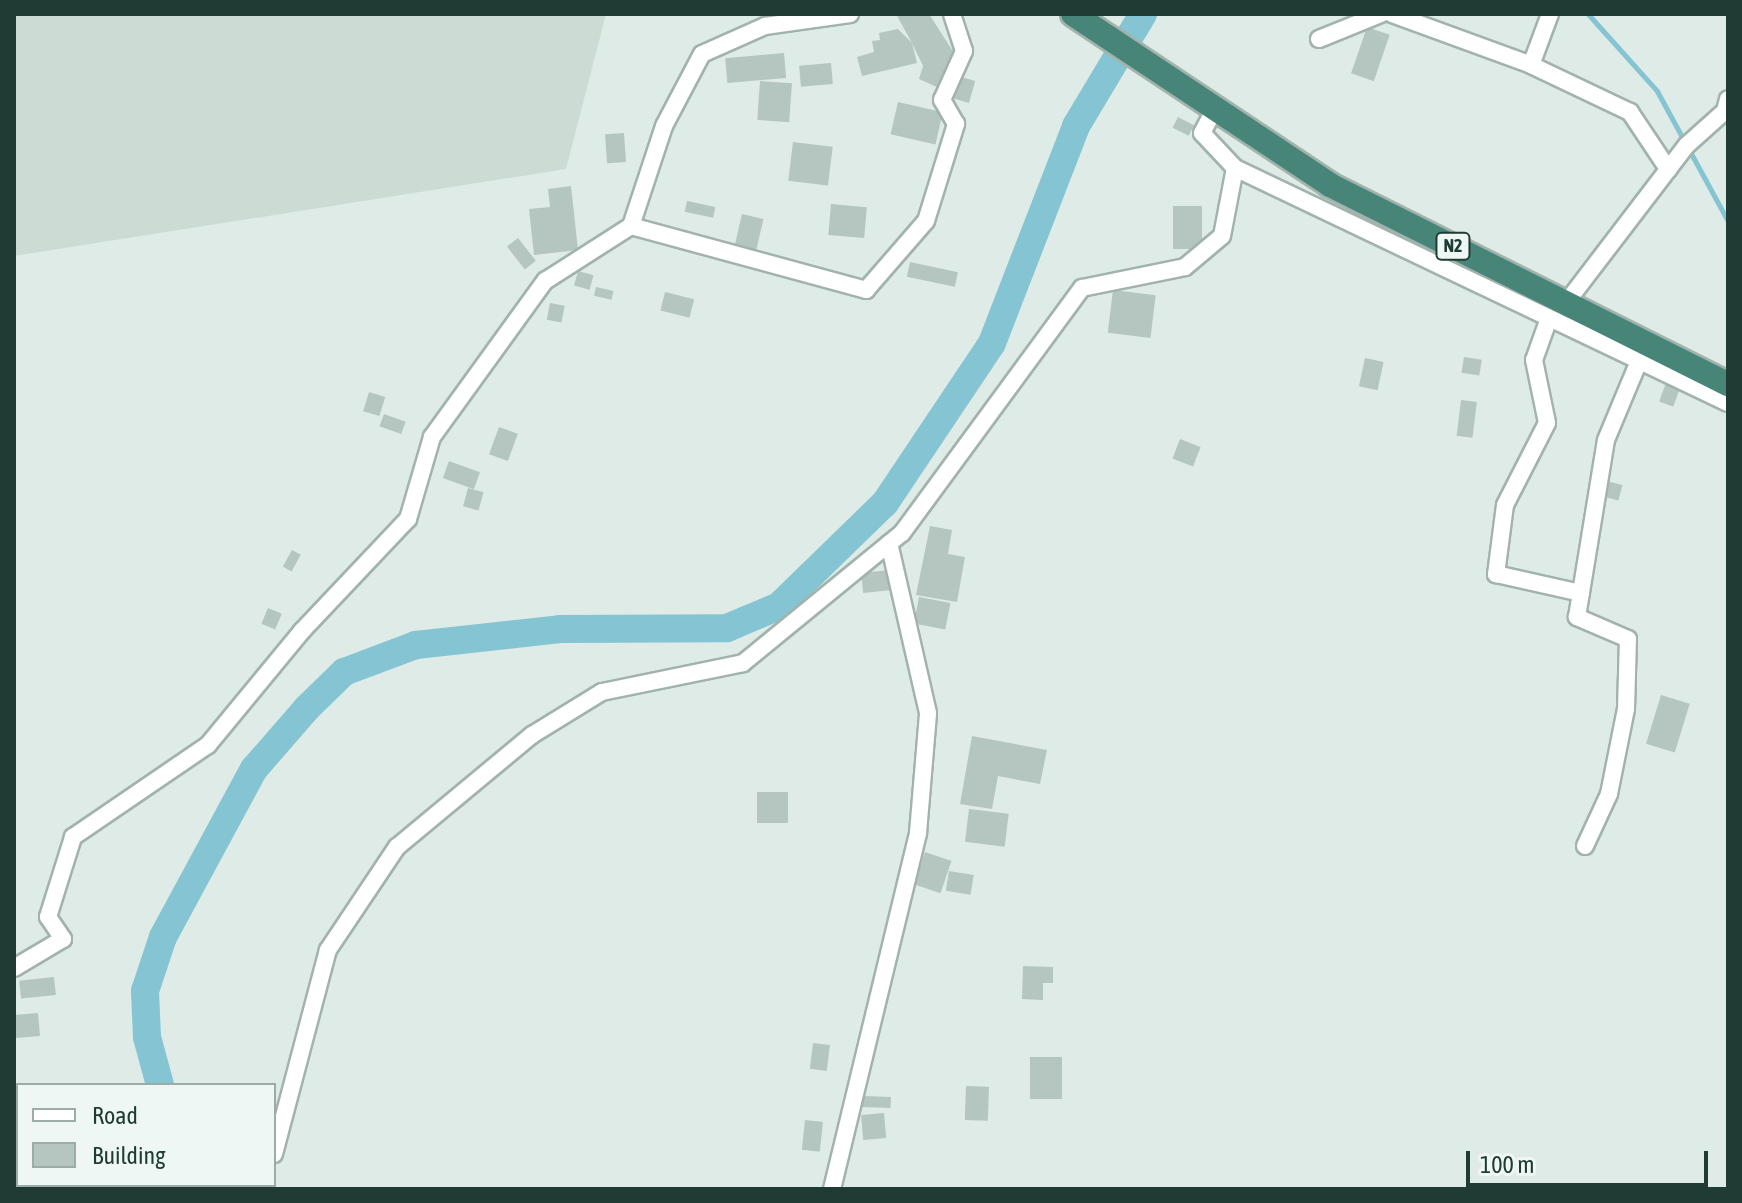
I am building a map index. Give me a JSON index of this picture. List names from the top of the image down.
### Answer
{
  "streets": {
    "highway": ["N2"]
  },
  "legend": ["Road", "Building"],
  "scale_bar": "100 m"
}
